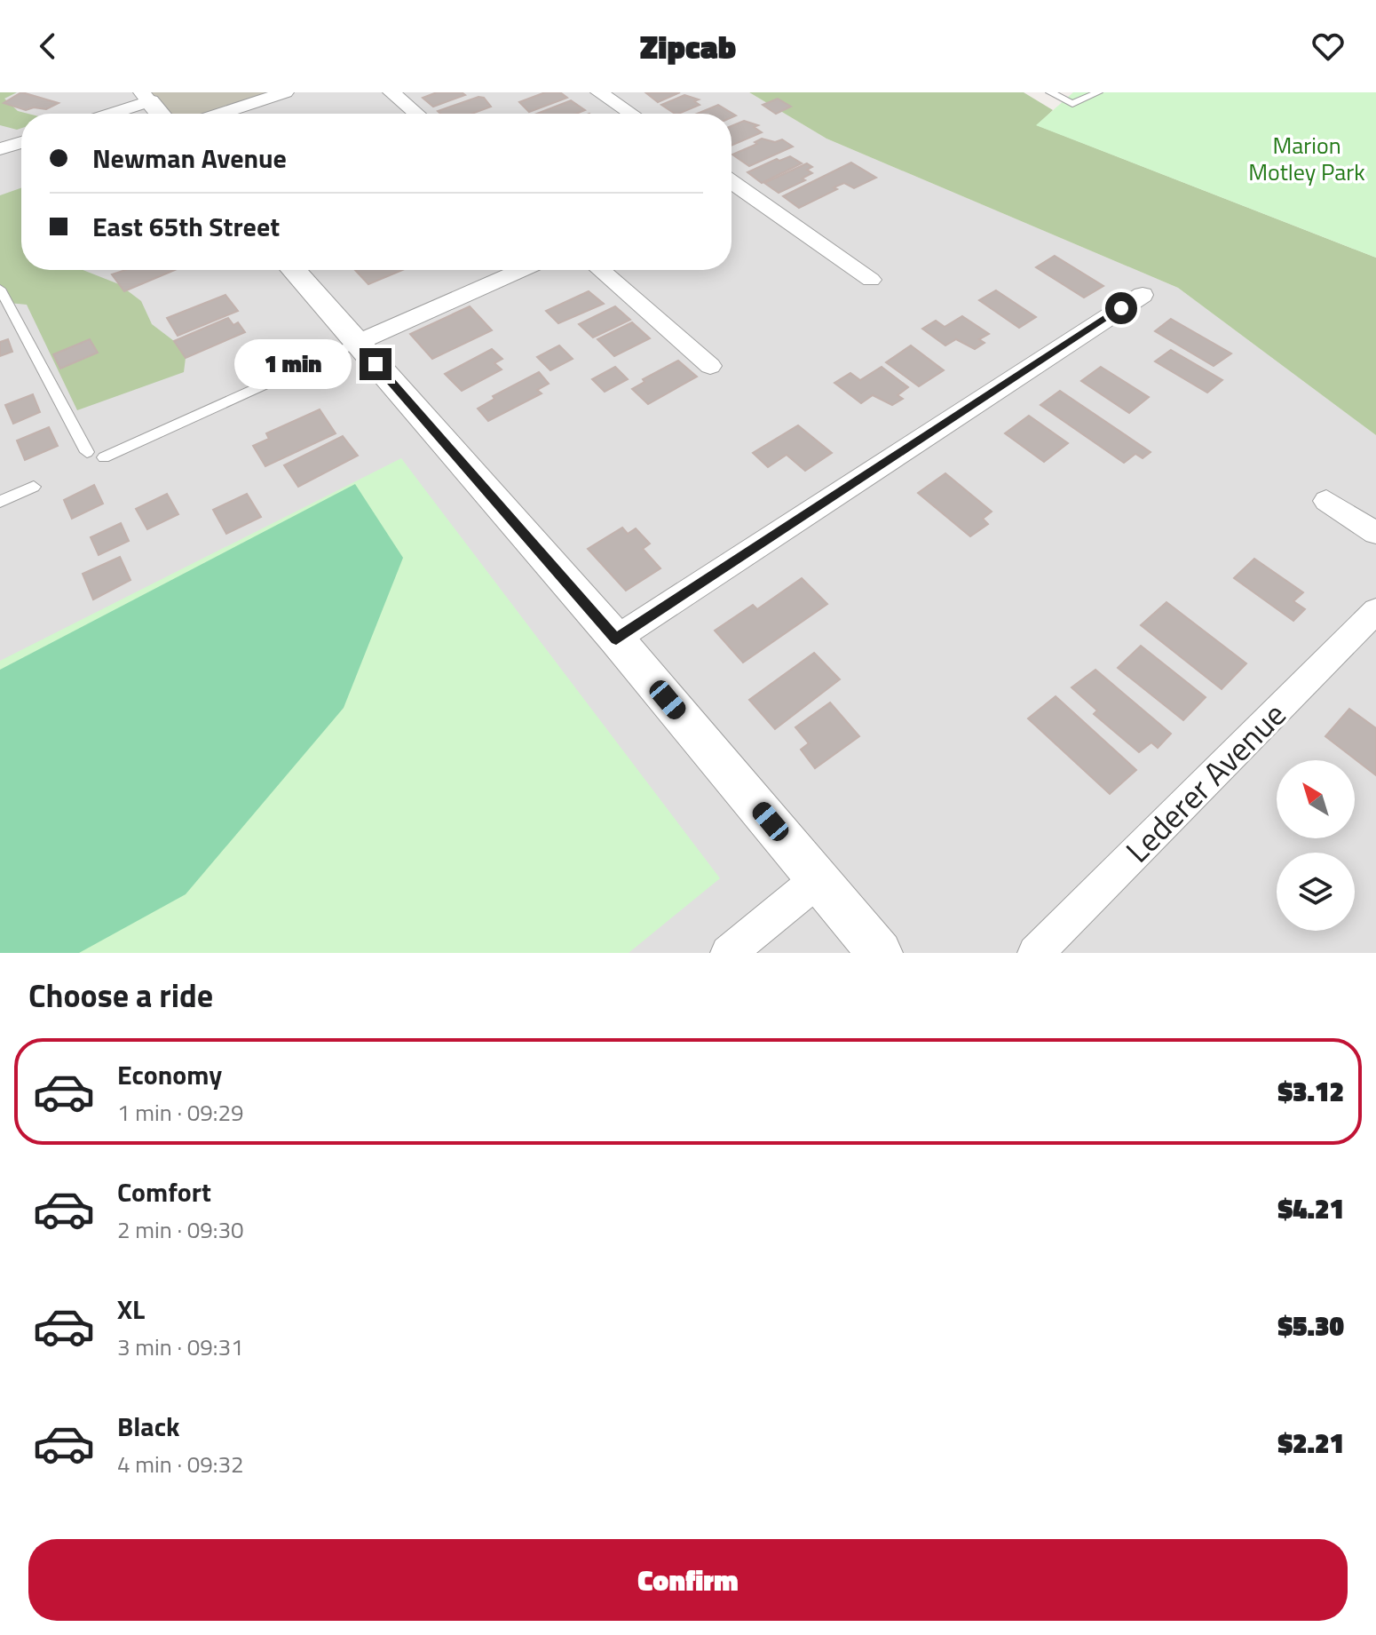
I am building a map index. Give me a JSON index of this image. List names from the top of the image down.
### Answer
{
  "streets": {
    "street": ["Lederer Avenue"]
  },
  "parks": ["Marion Motley Park"],
  "north": "top left",
  "page": {
    "header": "Zipcab",
    "banner": ["Newman Avenue", "East 65th Street"],
    "bubble": "1 min",
    "heading": "Choose a ride",
    "list": [
      {
        "name": "Economy",
        "note": "1 min · 09:29",
        "value": "$3.12"
      },
      {
        "name": "Comfort",
        "note": "2 min · 09:30",
        "value": "$4.21"
      },
      {
        "name": "XL",
        "note": "3 min · 09:31",
        "value": "$5.30"
      },
      {
        "name": "Black",
        "note": "4 min · 09:32",
        "value": "$2.21"
      }
    ],
    "buttons": "Confirm"
  }
}
